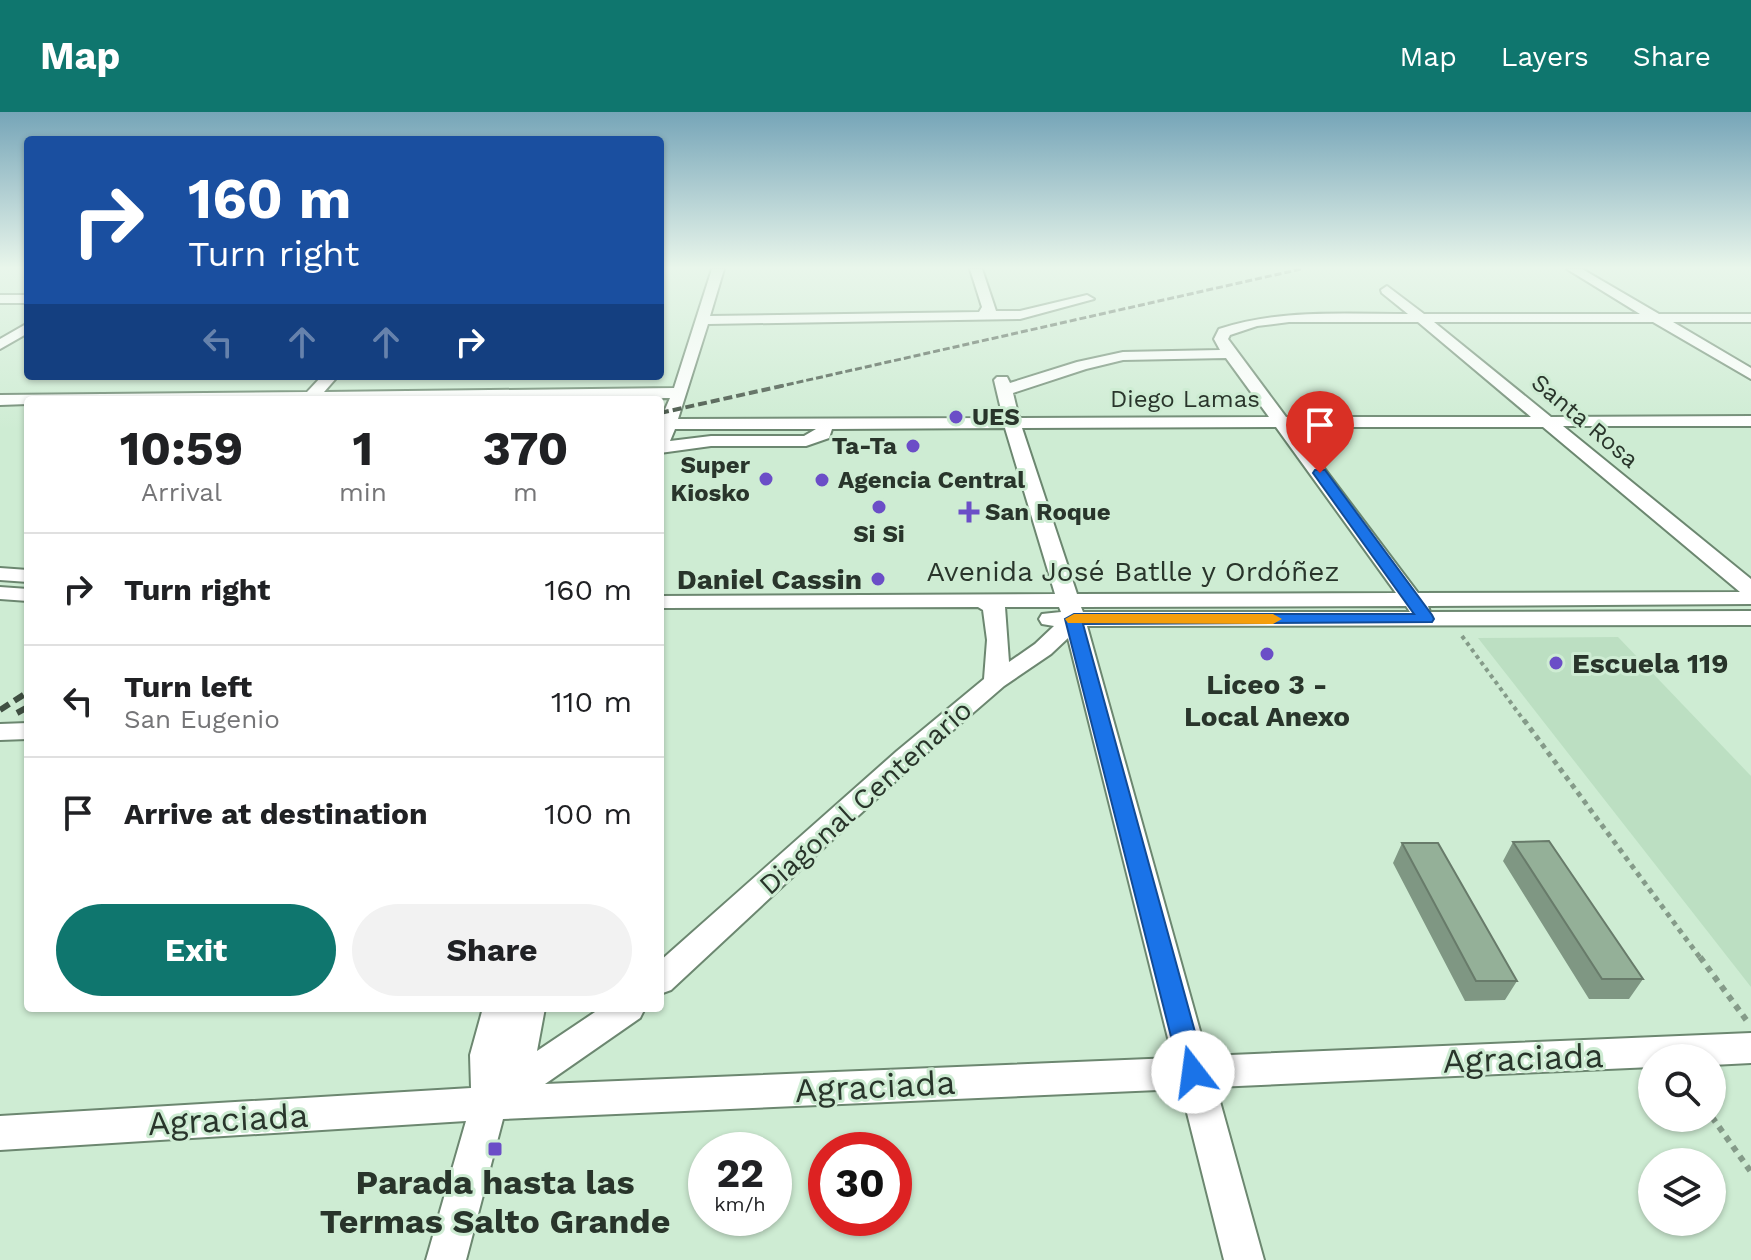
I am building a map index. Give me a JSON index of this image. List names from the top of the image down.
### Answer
{
  "streets": {
    "street": [
      "Diego Lamas",
      "Santa Rosa",
      "Avenida José Batlle y Ordóñez",
      "Diagonal Centenario",
      "Agraciada"
    ]
  },
  "crossings": [
    ["Diego Lamas", "Santa Rosa"],
    ["Avenida José Batlle y Ordóñez", "Diagonal Centenario"]
  ],
  "places": {
    "other": [
      "UES",
      "Ta-Ta",
      "Super Kiosko",
      "Agencia Central",
      "Si Si",
      "Daniel Cassin",
      "Liceo 3 - Local Anexo",
      "Escuela 119"
    ],
    "health": ["San Roque"],
    "transit": ["Parada hasta las Termas Salto Grande"]
  },
  "page": {
    "header": "Map",
    "nav": ["Map", "Layers", "Share"],
    "turn": ["160 m", "Turn right"],
    "eta": [
      "10:59",
      "Arrival",
      "1",
      "min",
      "370",
      "m"
    ],
    "list": [
      {
        "name": "Turn right",
        "value": "160 m"
      },
      {
        "name": "Turn left",
        "note": "San Eugenio",
        "value": "110 m"
      },
      {
        "name": "Arrive at destination",
        "value": "100 m"
      }
    ],
    "buttons": ["Exit", "Share"],
    "speed": "22 km/h",
    "limit": "30"
  }
}
